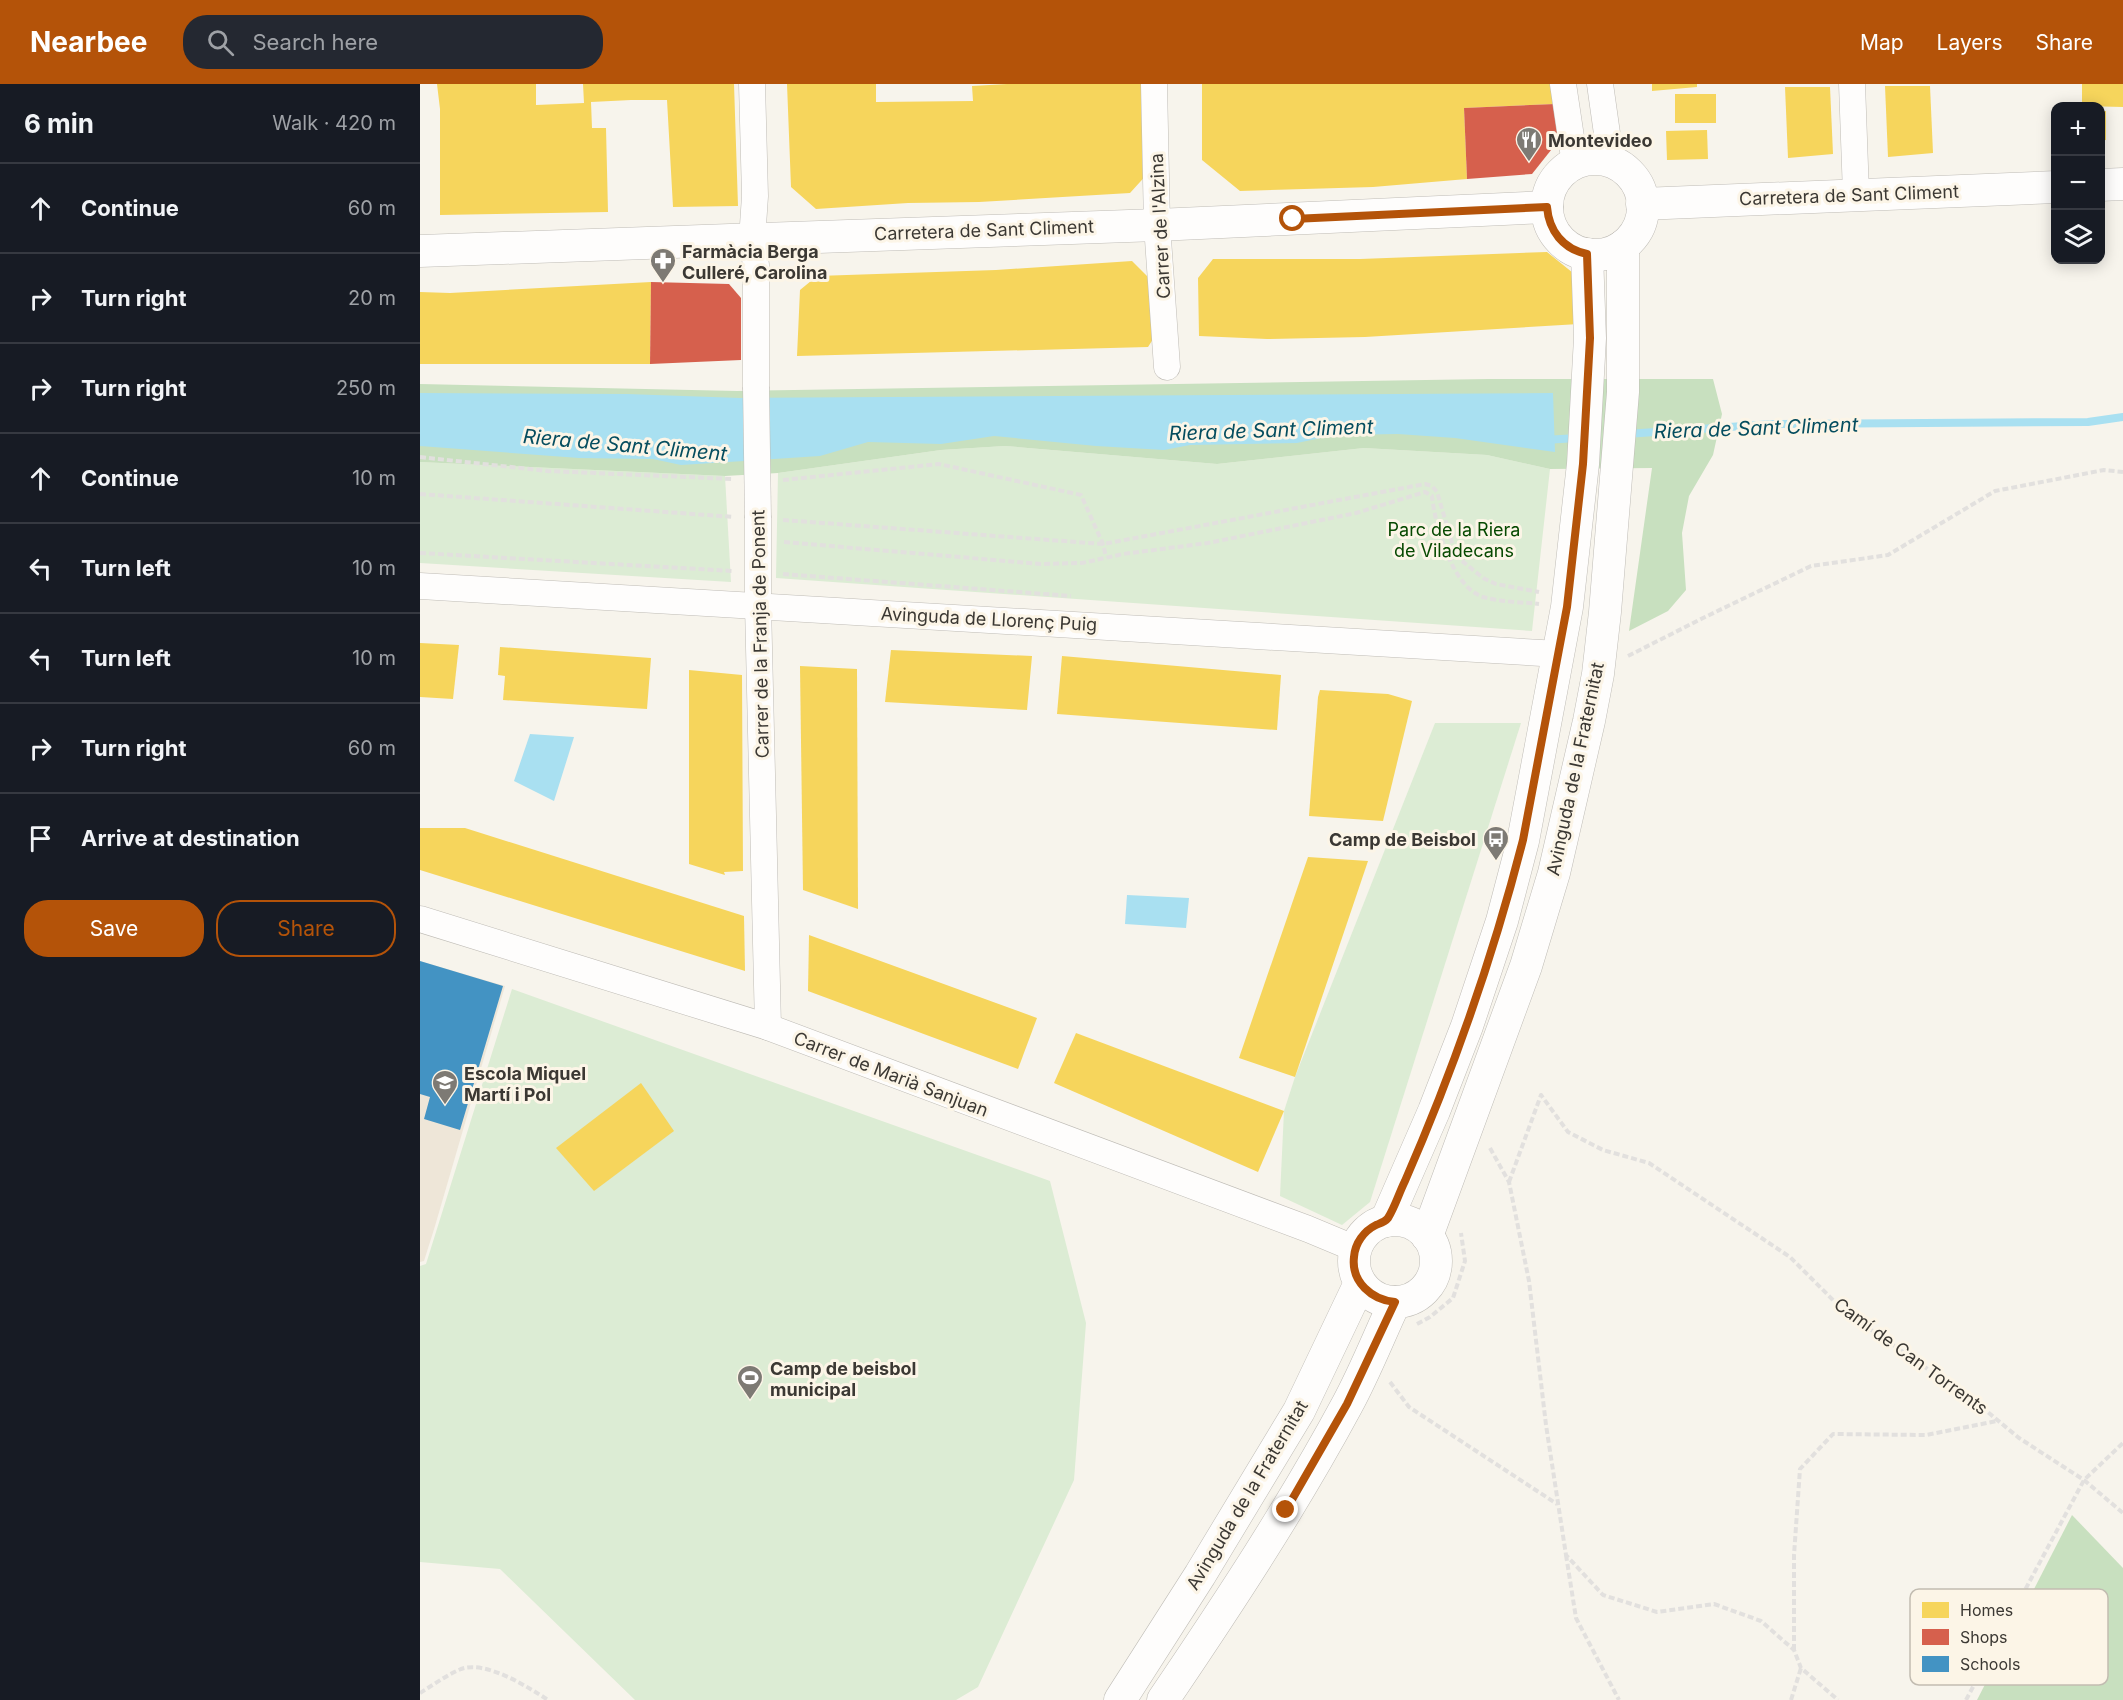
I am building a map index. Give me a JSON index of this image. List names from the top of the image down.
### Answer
{
  "streets": {
    "street": [
      "Carretera de Sant Climent",
      "Carrer de l'Alzina",
      "Avinguda de Llorenç Puig",
      "Carrer de la Franja de Ponent",
      "Avinguda de la Fraternitat",
      "Carrer de Marià Sanjuan"
    ],
    "path": ["Camí de Can Torrents"]
  },
  "crossings": [
    ["Carretera de Sant Climent", "Carrer de l'Alzina"],
    ["Carretera de Sant Climent", "Carrer de la Franja de Ponent"],
    ["Carretera de Sant Climent", "Avinguda de la Fraternitat"],
    ["Avinguda de Llorenç Puig", "Carrer de la Franja de Ponent"],
    ["Avinguda de Llorenç Puig", "Avinguda de la Fraternitat"],
    ["Carrer de la Franja de Ponent", "Carrer de Marià Sanjuan"],
    ["Avinguda de la Fraternitat", "Carrer de Marià Sanjuan"]
  ],
  "water": ["Riera de Sant Climent"],
  "parks": ["Parc de la Riera de Viladecans"],
  "places": {
    "restaurant": ["Montevideo"],
    "pharmacy": ["Farmàcia Berga Culleré, Carolina"],
    "bus stop": ["Camp de Beisbol"],
    "school or university": ["Escola Miquel Martí i Pol"],
    "sports": ["Camp de beisbol municipal"]
  },
  "legend": ["Homes", "Shops", "Schools"],
  "page": {
    "header": "Nearbee",
    "search": "Search here",
    "nav": ["Map", "Layers", "Share"],
    "heading": ["6 min", "Walk · 420 m"],
    "map_buttons": ["+", "−"],
    "list": [
      ["Continue", "60 m"],
      ["Turn right", "20 m"],
      ["Turn right", "250 m"],
      ["Continue", "10 m"],
      ["Turn left", "10 m"],
      ["Turn left", "10 m"],
      ["Turn right", "60 m"],
      "Arrive at destination"
    ],
    "buttons": ["Save", "Share"]
  }
}
